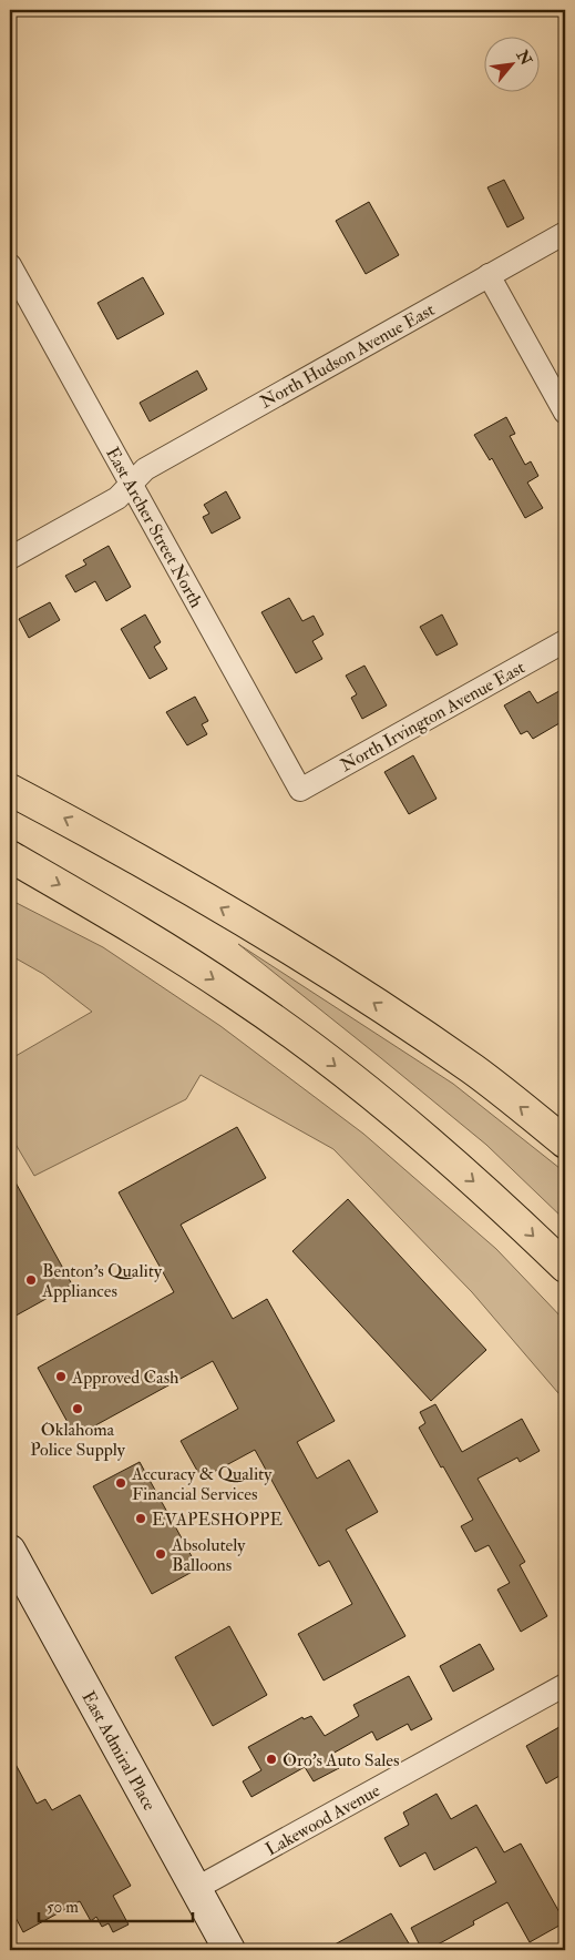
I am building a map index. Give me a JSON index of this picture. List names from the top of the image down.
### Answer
{
  "streets": {
    "main road": ["East Admiral Place"],
    "street": [
      "North Hudson Avenue East",
      "East Archer Street North",
      "North Irvington Avenue East",
      "Lakewood Avenue"
    ]
  },
  "crossings": [
    ["North Hudson Avenue East", "East Archer Street North"],
    ["East Archer Street North", "North Irvington Avenue East"],
    ["East Admiral Place", "Lakewood Avenue"]
  ],
  "places": [
    "Benton's Quality Appliances",
    "Approved Cash",
    "Oklahoma Police Supply",
    "Accuracy & Quality Financial Services",
    "EVAPESHOPPE",
    "Absolutely Balloons",
    "Oro's Auto Sales"
  ],
  "scale_bar": "50 m",
  "north": "top right"
}
